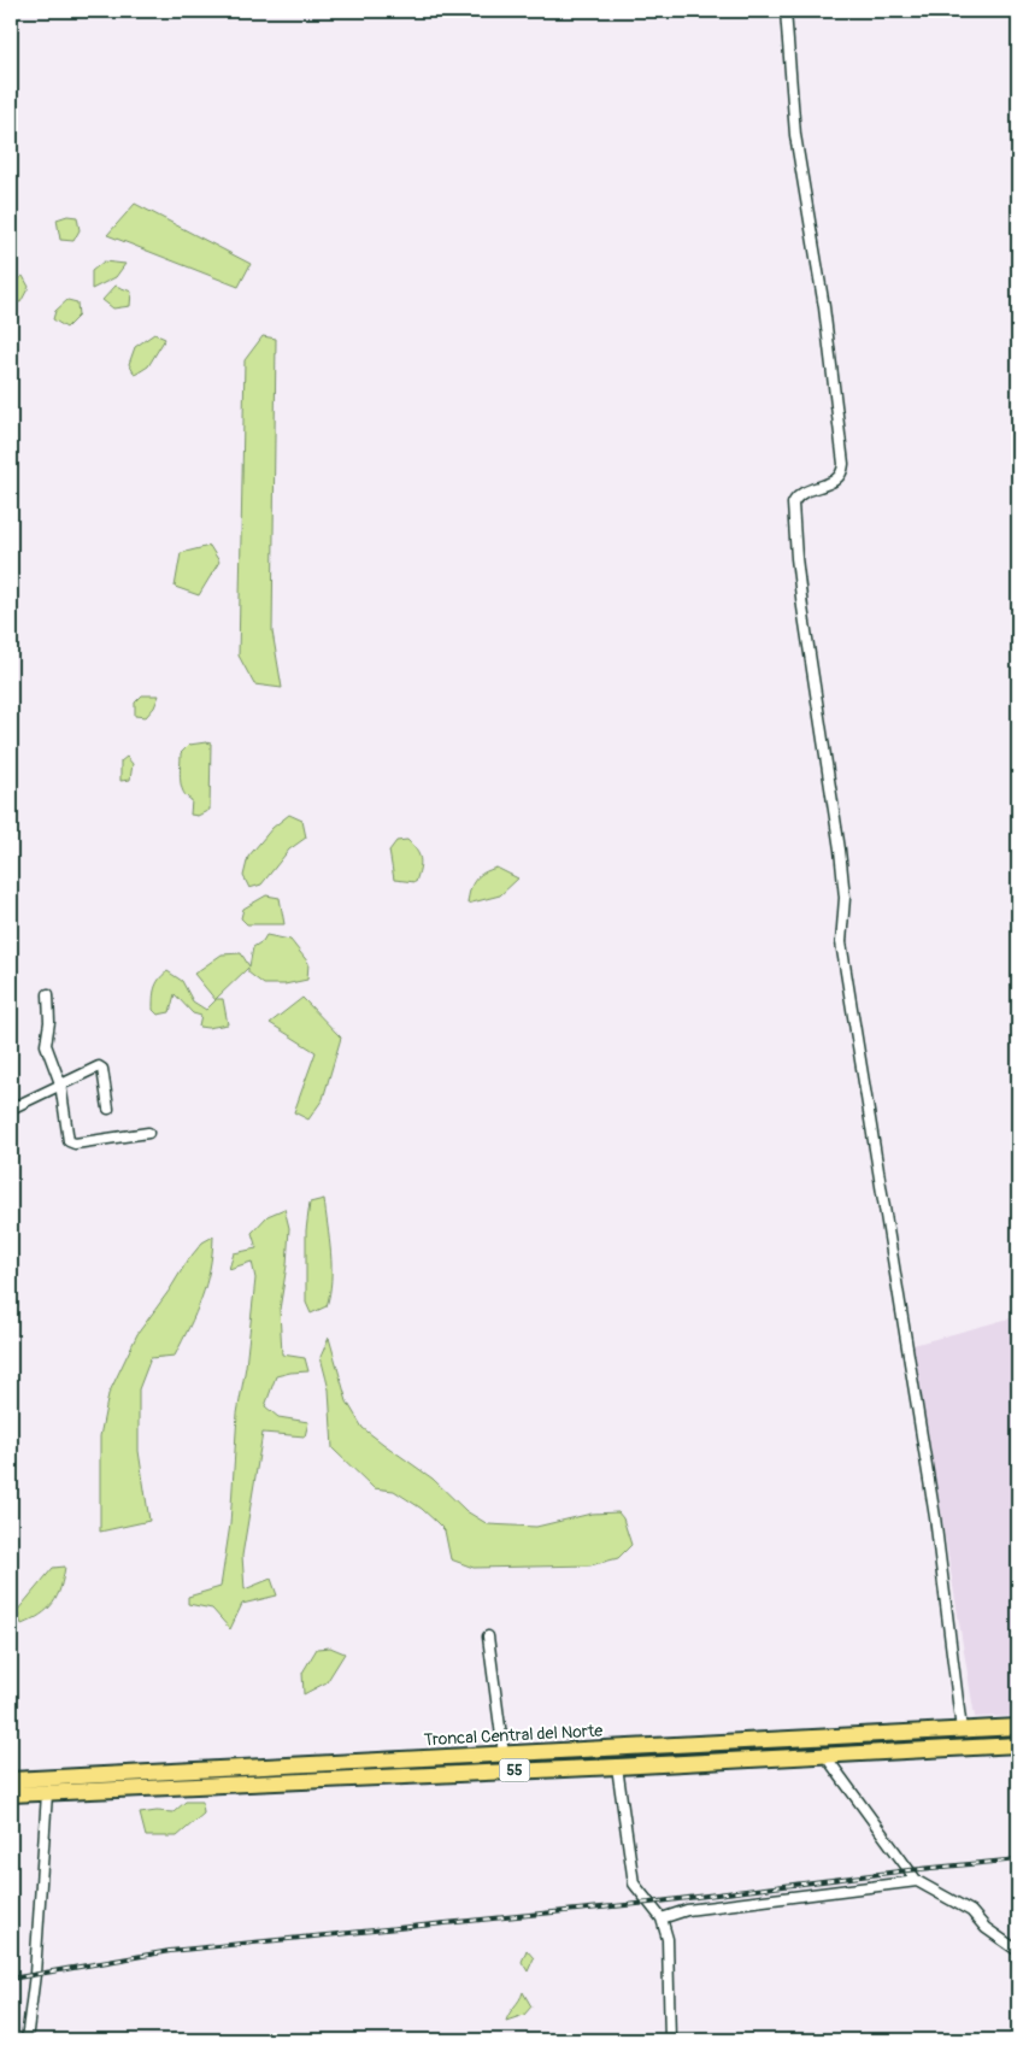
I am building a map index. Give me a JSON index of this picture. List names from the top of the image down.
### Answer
{
  "streets": {
    "highway": ["Troncal Central del Norte", "55"]
  }
}
